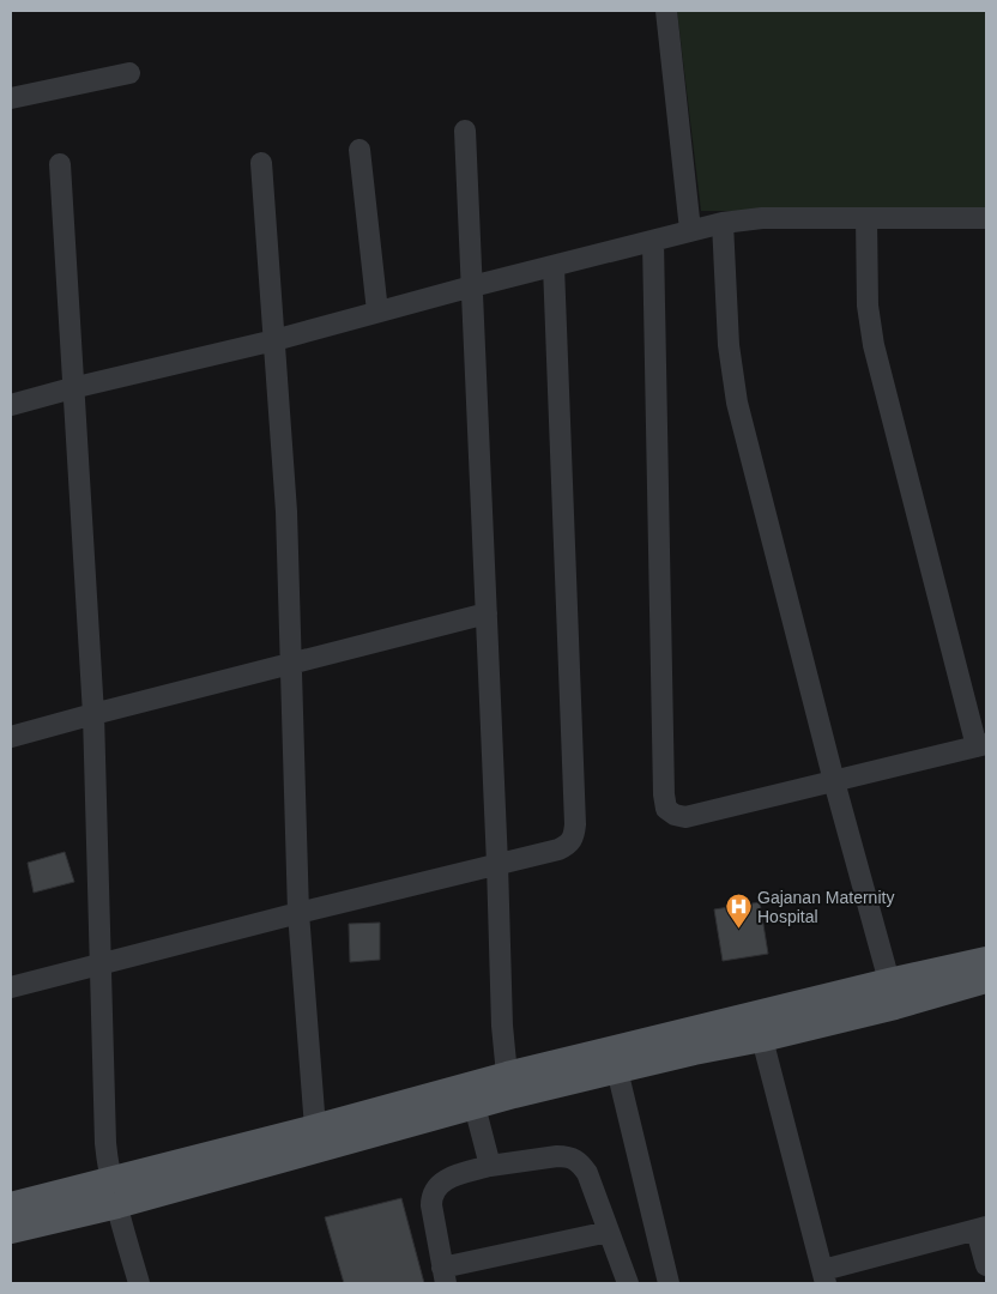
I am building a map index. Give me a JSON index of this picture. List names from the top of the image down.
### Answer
{
  "places": {
    "hospital": ["Gajanan Maternity Hospital"]
  }
}
